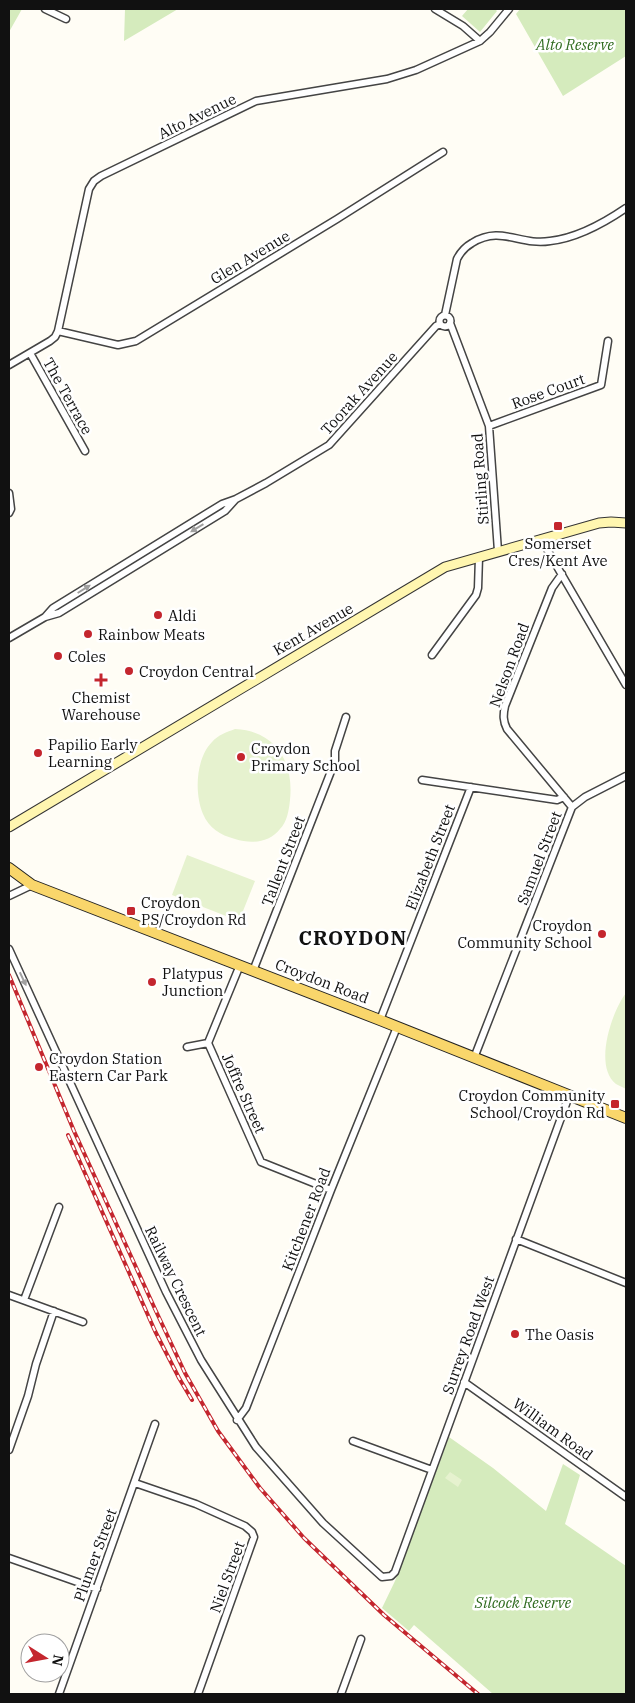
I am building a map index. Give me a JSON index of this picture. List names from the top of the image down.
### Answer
{
  "streets": {
    "main road": ["Kent Avenue", "Croydon Road"],
    "street": [
      "Alto Avenue",
      "Glen Avenue",
      "Rose Court",
      "Toorak Avenue",
      "The Terrace",
      "Stirling Road",
      "Nelson Road",
      "Elizabeth Street",
      "Samuel Street",
      "Tallent Street",
      "Joffre Street",
      "Kitchener Road",
      "Railway Crescent",
      "Surrey Road West",
      "William Road",
      "Plumer Street",
      "Niel Street"
    ]
  },
  "crossings": [
    ["Alto Avenue", "Glen Avenue"],
    ["Rose Court", "Stirling Road"],
    ["Toorak Avenue", "Stirling Road"],
    ["Stirling Road", "Kent Avenue"],
    ["Nelson Road", "Samuel Street"],
    ["Elizabeth Street", "Croydon Road"],
    ["Samuel Street", "Croydon Road"],
    ["Tallent Street", "Croydon Road"],
    ["Croydon Road", "Joffre Street"],
    ["Croydon Road", "Kitchener Road"],
    ["Croydon Road", "Surrey Road West"],
    ["Joffre Street", "Kitchener Road"],
    ["Kitchener Road", "Railway Crescent"],
    ["Railway Crescent", "Surrey Road West"],
    ["Surrey Road West", "William Road"],
    ["Plumer Street", "Niel Street"]
  ],
  "one_way": ["Railway Crescent"],
  "districts": ["CROYDON"],
  "parks": ["Alto Reserve", "Silcock Reserve"],
  "places": {
    "transit": ["Somerset Cres/Kent Ave", "Croydon PS/Croydon Rd", "Croydon Community School/Croydon Rd"],
    "other": [
      "Aldi",
      "Rainbow Meats",
      "Coles",
      "Croydon Central",
      "Papilio Early Learning",
      "Croydon Primary School",
      "Croydon Community School",
      "Platypus Junction",
      "Croydon Station Eastern Car Park",
      "The Oasis"
    ],
    "health": ["Chemist Warehouse"]
  },
  "north": "right"
}
